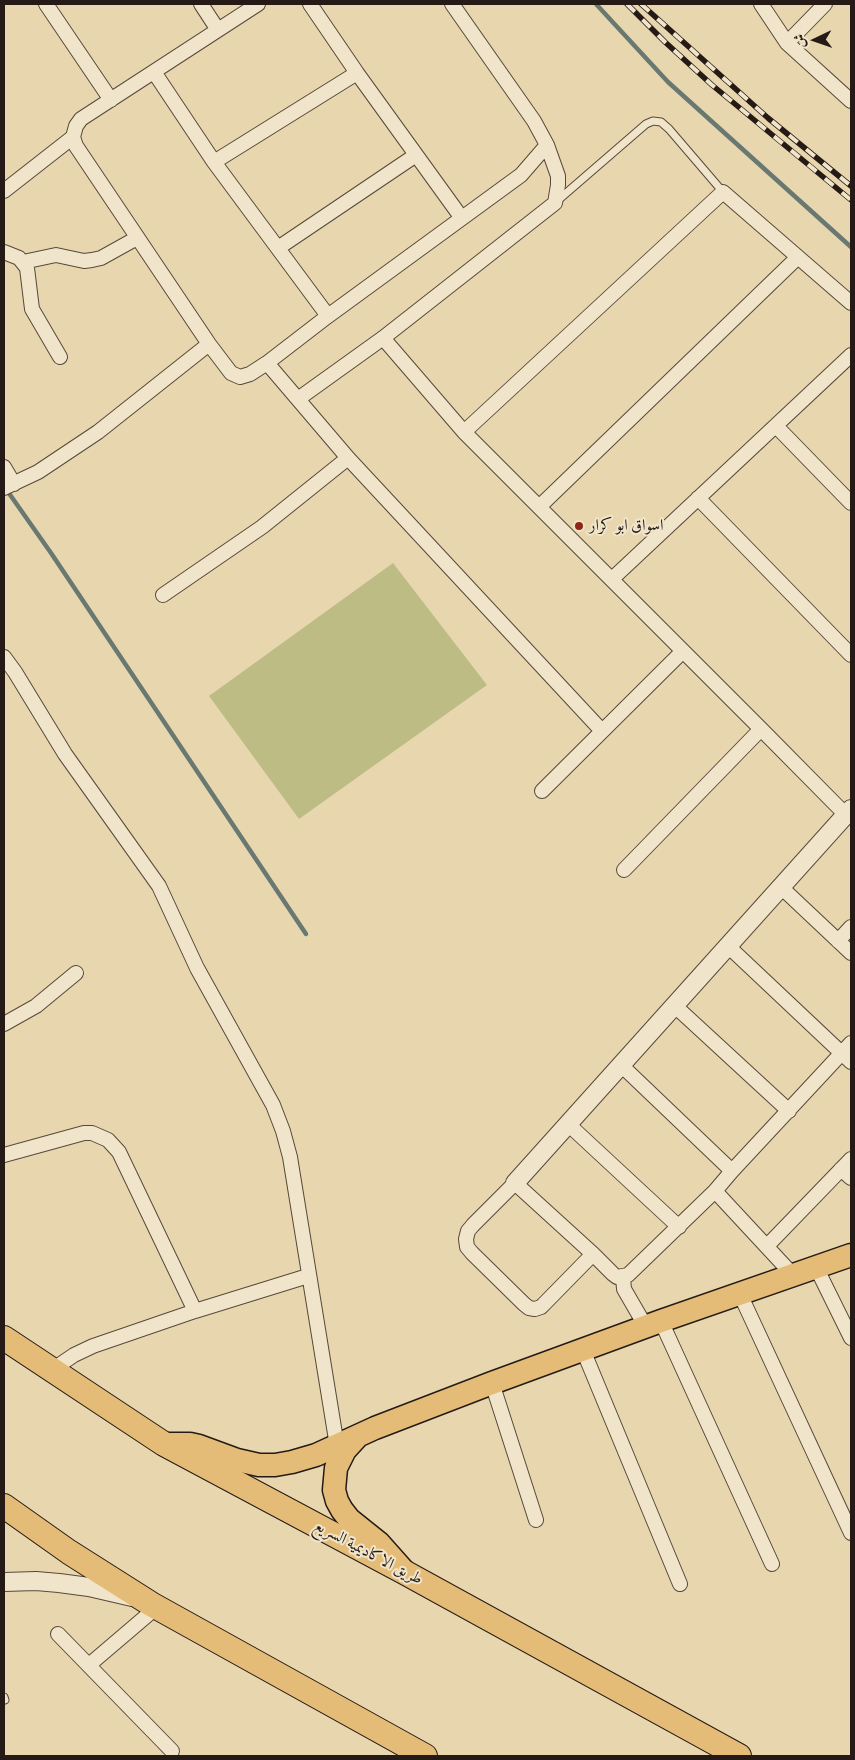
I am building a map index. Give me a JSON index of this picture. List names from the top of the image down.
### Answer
{
  "streets": {
    "highway": ["طريق الاكاديمية السريع"]
  },
  "places": ["اسواق ابو كرار"],
  "north": "left"
}
